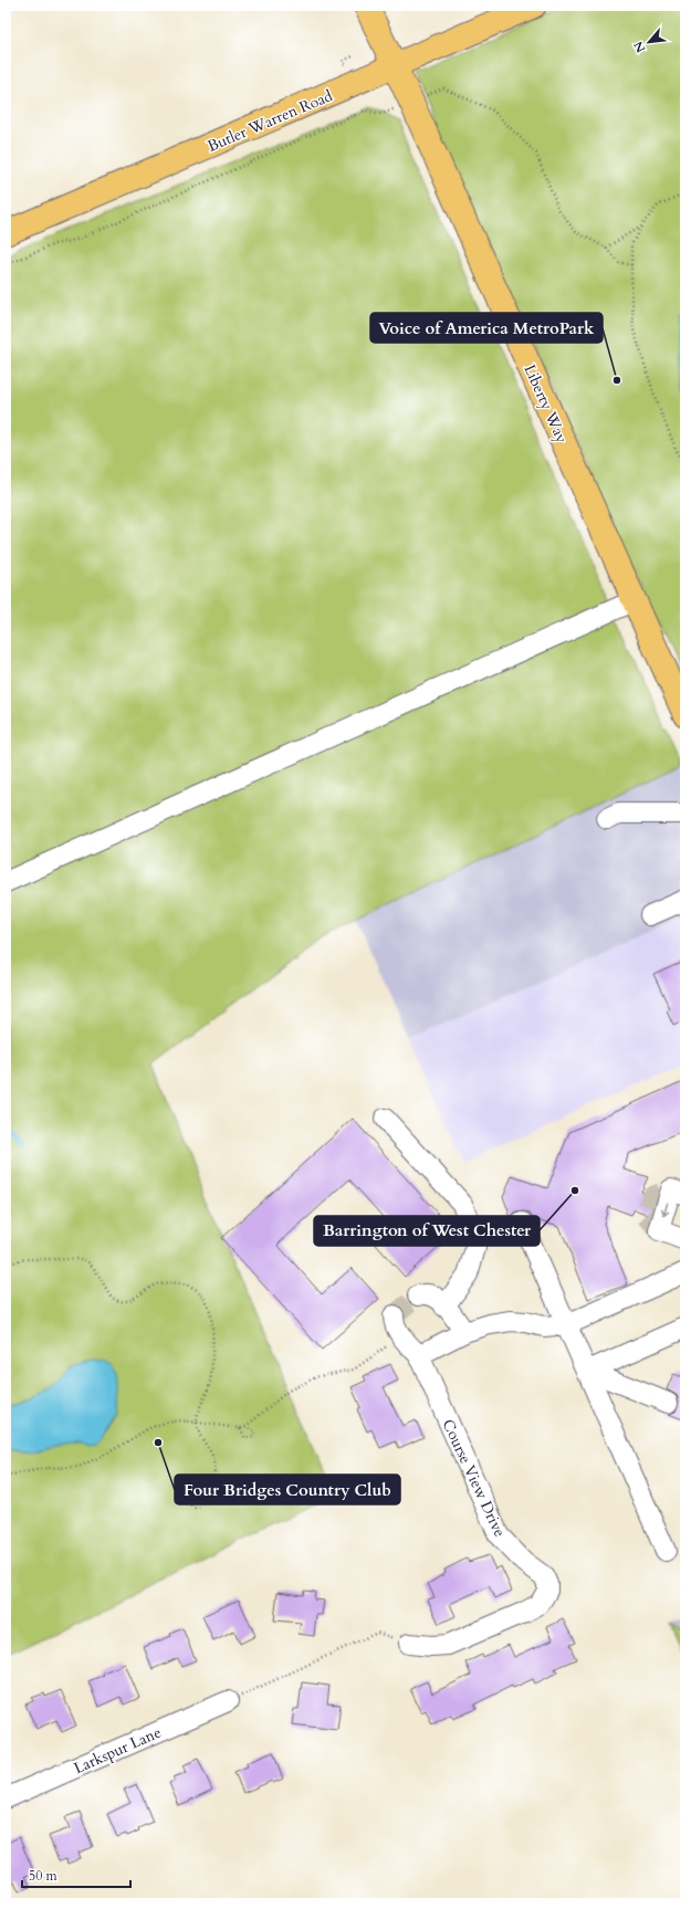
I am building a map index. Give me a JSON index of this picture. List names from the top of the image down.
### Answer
{
  "streets": {
    "main road": ["Butler Warren Road", "Liberty Way"],
    "street": ["Course View Drive", "Larkspur Lane"]
  },
  "crossings": [
    ["Butler Warren Road", "Liberty Way"]
  ],
  "places": ["Voice of America MetroPark", "Barrington of West Chester", "Four Bridges Country Club"],
  "scale_bar": "50 m",
  "north": "bottom left"
}
